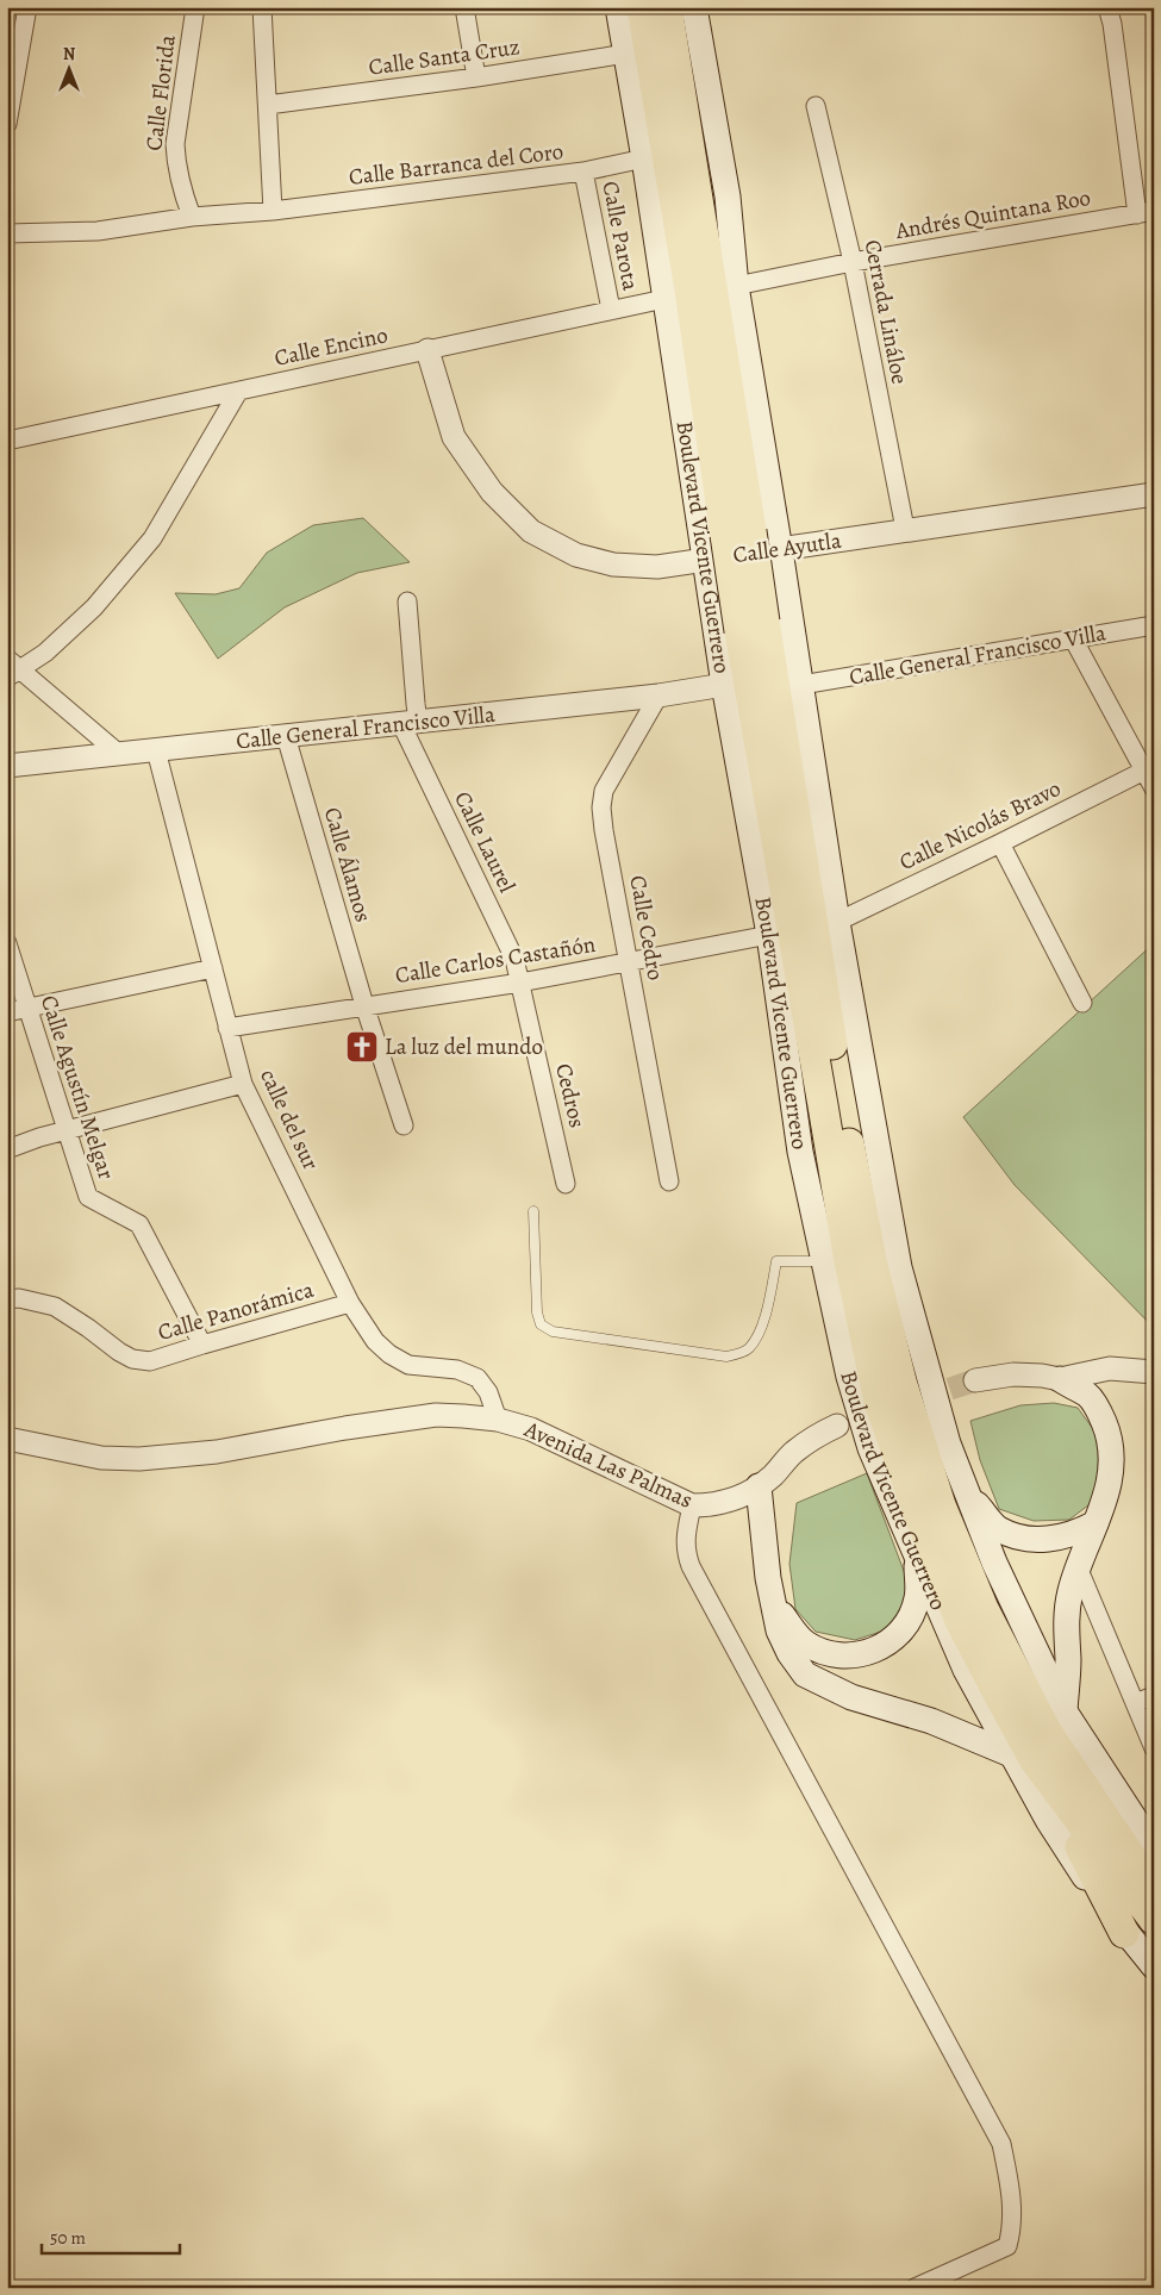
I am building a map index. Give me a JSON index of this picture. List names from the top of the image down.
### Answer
{
  "streets": {
    "highway": ["Boulevard Vicente Guerrero"],
    "street": [
      "Calle Santa Cruz",
      "Calle Florida",
      "Calle Barranca del Coro",
      "Andrés Quintana Roo",
      "Calle Parota",
      "Cerrada Lináloe",
      "Calle Encino",
      "Calle Ayutla",
      "Calle General Francisco Villa",
      "Calle Nicolás Bravo",
      "Calle Laurel",
      "Calle Álamos",
      "Calle Cedro",
      "Calle Carlos Castañón",
      "Calle Agustín Melgar",
      "Cedros",
      "calle del sur",
      "Calle Panorámica",
      "Avenida Las Palmas"
    ]
  },
  "crossings": [
    ["Calle Santa Cruz", "Boulevard Vicente Guerrero"],
    ["Calle Florida", "Calle Barranca del Coro"],
    ["Calle Barranca del Coro", "Calle Parota"],
    ["Calle Barranca del Coro", "Boulevard Vicente Guerrero"],
    ["Andrés Quintana Roo", "Cerrada Lináloe"],
    ["Calle Parota", "Calle Encino"],
    ["Cerrada Lináloe", "Calle Ayutla"],
    ["Calle Encino", "Boulevard Vicente Guerrero"],
    ["Calle Encino", "Calle Ayutla"],
    ["Boulevard Vicente Guerrero", "Calle Ayutla"],
    ["Boulevard Vicente Guerrero", "Calle General Francisco Villa"],
    ["Boulevard Vicente Guerrero", "Calle Carlos Castañón"],
    ["Calle General Francisco Villa", "Calle Laurel"],
    ["Calle General Francisco Villa", "Calle Álamos"],
    ["Calle General Francisco Villa", "Calle Cedro"],
    ["Calle General Francisco Villa", "calle del sur"],
    ["Calle Laurel", "Calle Carlos Castañón"],
    ["Calle Laurel", "Cedros"],
    ["Calle Álamos", "Calle Carlos Castañón"],
    ["Calle Cedro", "Calle Carlos Castañón"],
    ["Calle Carlos Castañón", "Cedros"],
    ["Calle Carlos Castañón", "calle del sur"],
    ["Calle Agustín Melgar", "Calle Panorámica"],
    ["calle del sur", "Calle Panorámica"],
    ["calle del sur", "Avenida Las Palmas"]
  ],
  "places": {
    "church": ["La luz del mundo"]
  },
  "scale_bar": "50 m",
  "north": "top"
}
